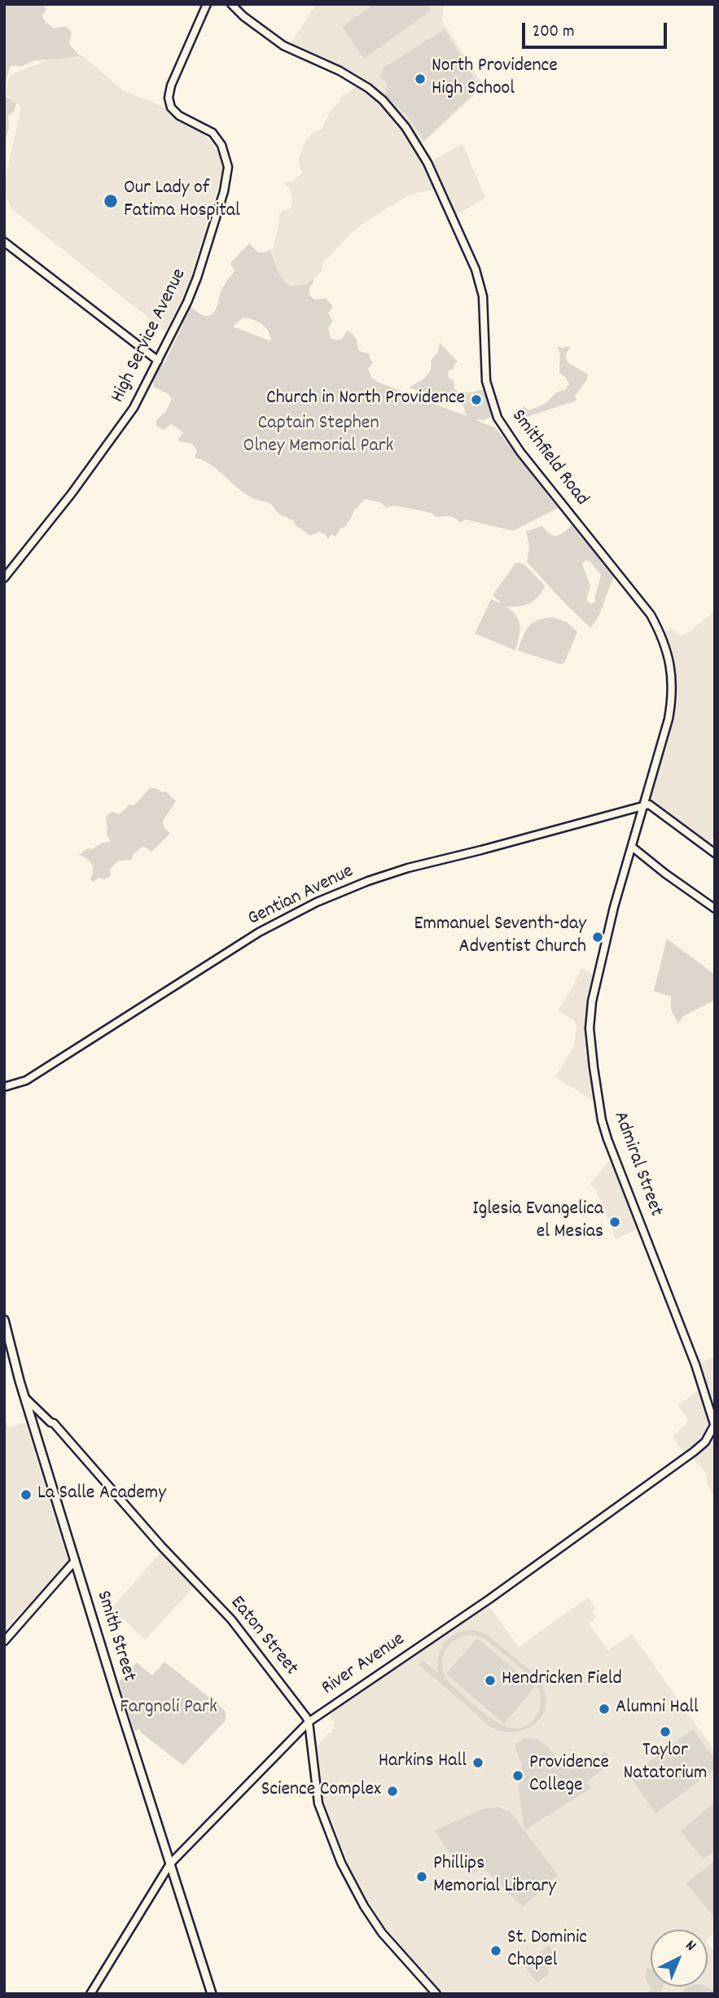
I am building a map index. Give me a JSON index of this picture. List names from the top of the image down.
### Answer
{
  "streets": {
    "main road": ["Smith Street"],
    "street": [
      "High Service Avenue",
      "Smithfield Road",
      "Gentian Avenue",
      "Admiral Street",
      "Eaton Street",
      "River Avenue"
    ]
  },
  "crossings": [
    ["Smithfield Road", "Gentian Avenue"],
    ["Smithfield Road", "Admiral Street"],
    ["Gentian Avenue", "Admiral Street"],
    ["Admiral Street", "River Avenue"],
    ["Smith Street", "Eaton Street"],
    ["Smith Street", "River Avenue"],
    ["Eaton Street", "River Avenue"]
  ],
  "parks": ["Captain Stephen Olney Memorial Park", "Fargnoli Park"],
  "places": [
    "North Providence High School",
    "Our Lady of Fatima Hospital",
    "Church in North Providence",
    "Emmanuel Seventh-day Adventist Church",
    "Iglesia Evangelica el Mesias",
    "La Salle Academy",
    "Hendricken Field",
    "Alumni Hall",
    "Taylor Natatorium",
    "Harkins Hall",
    "Providence College",
    "Science Complex",
    "Phillips Memorial Library",
    "St. Dominic Chapel"
  ],
  "scale_bar": "200 m",
  "north": "top right"
}
